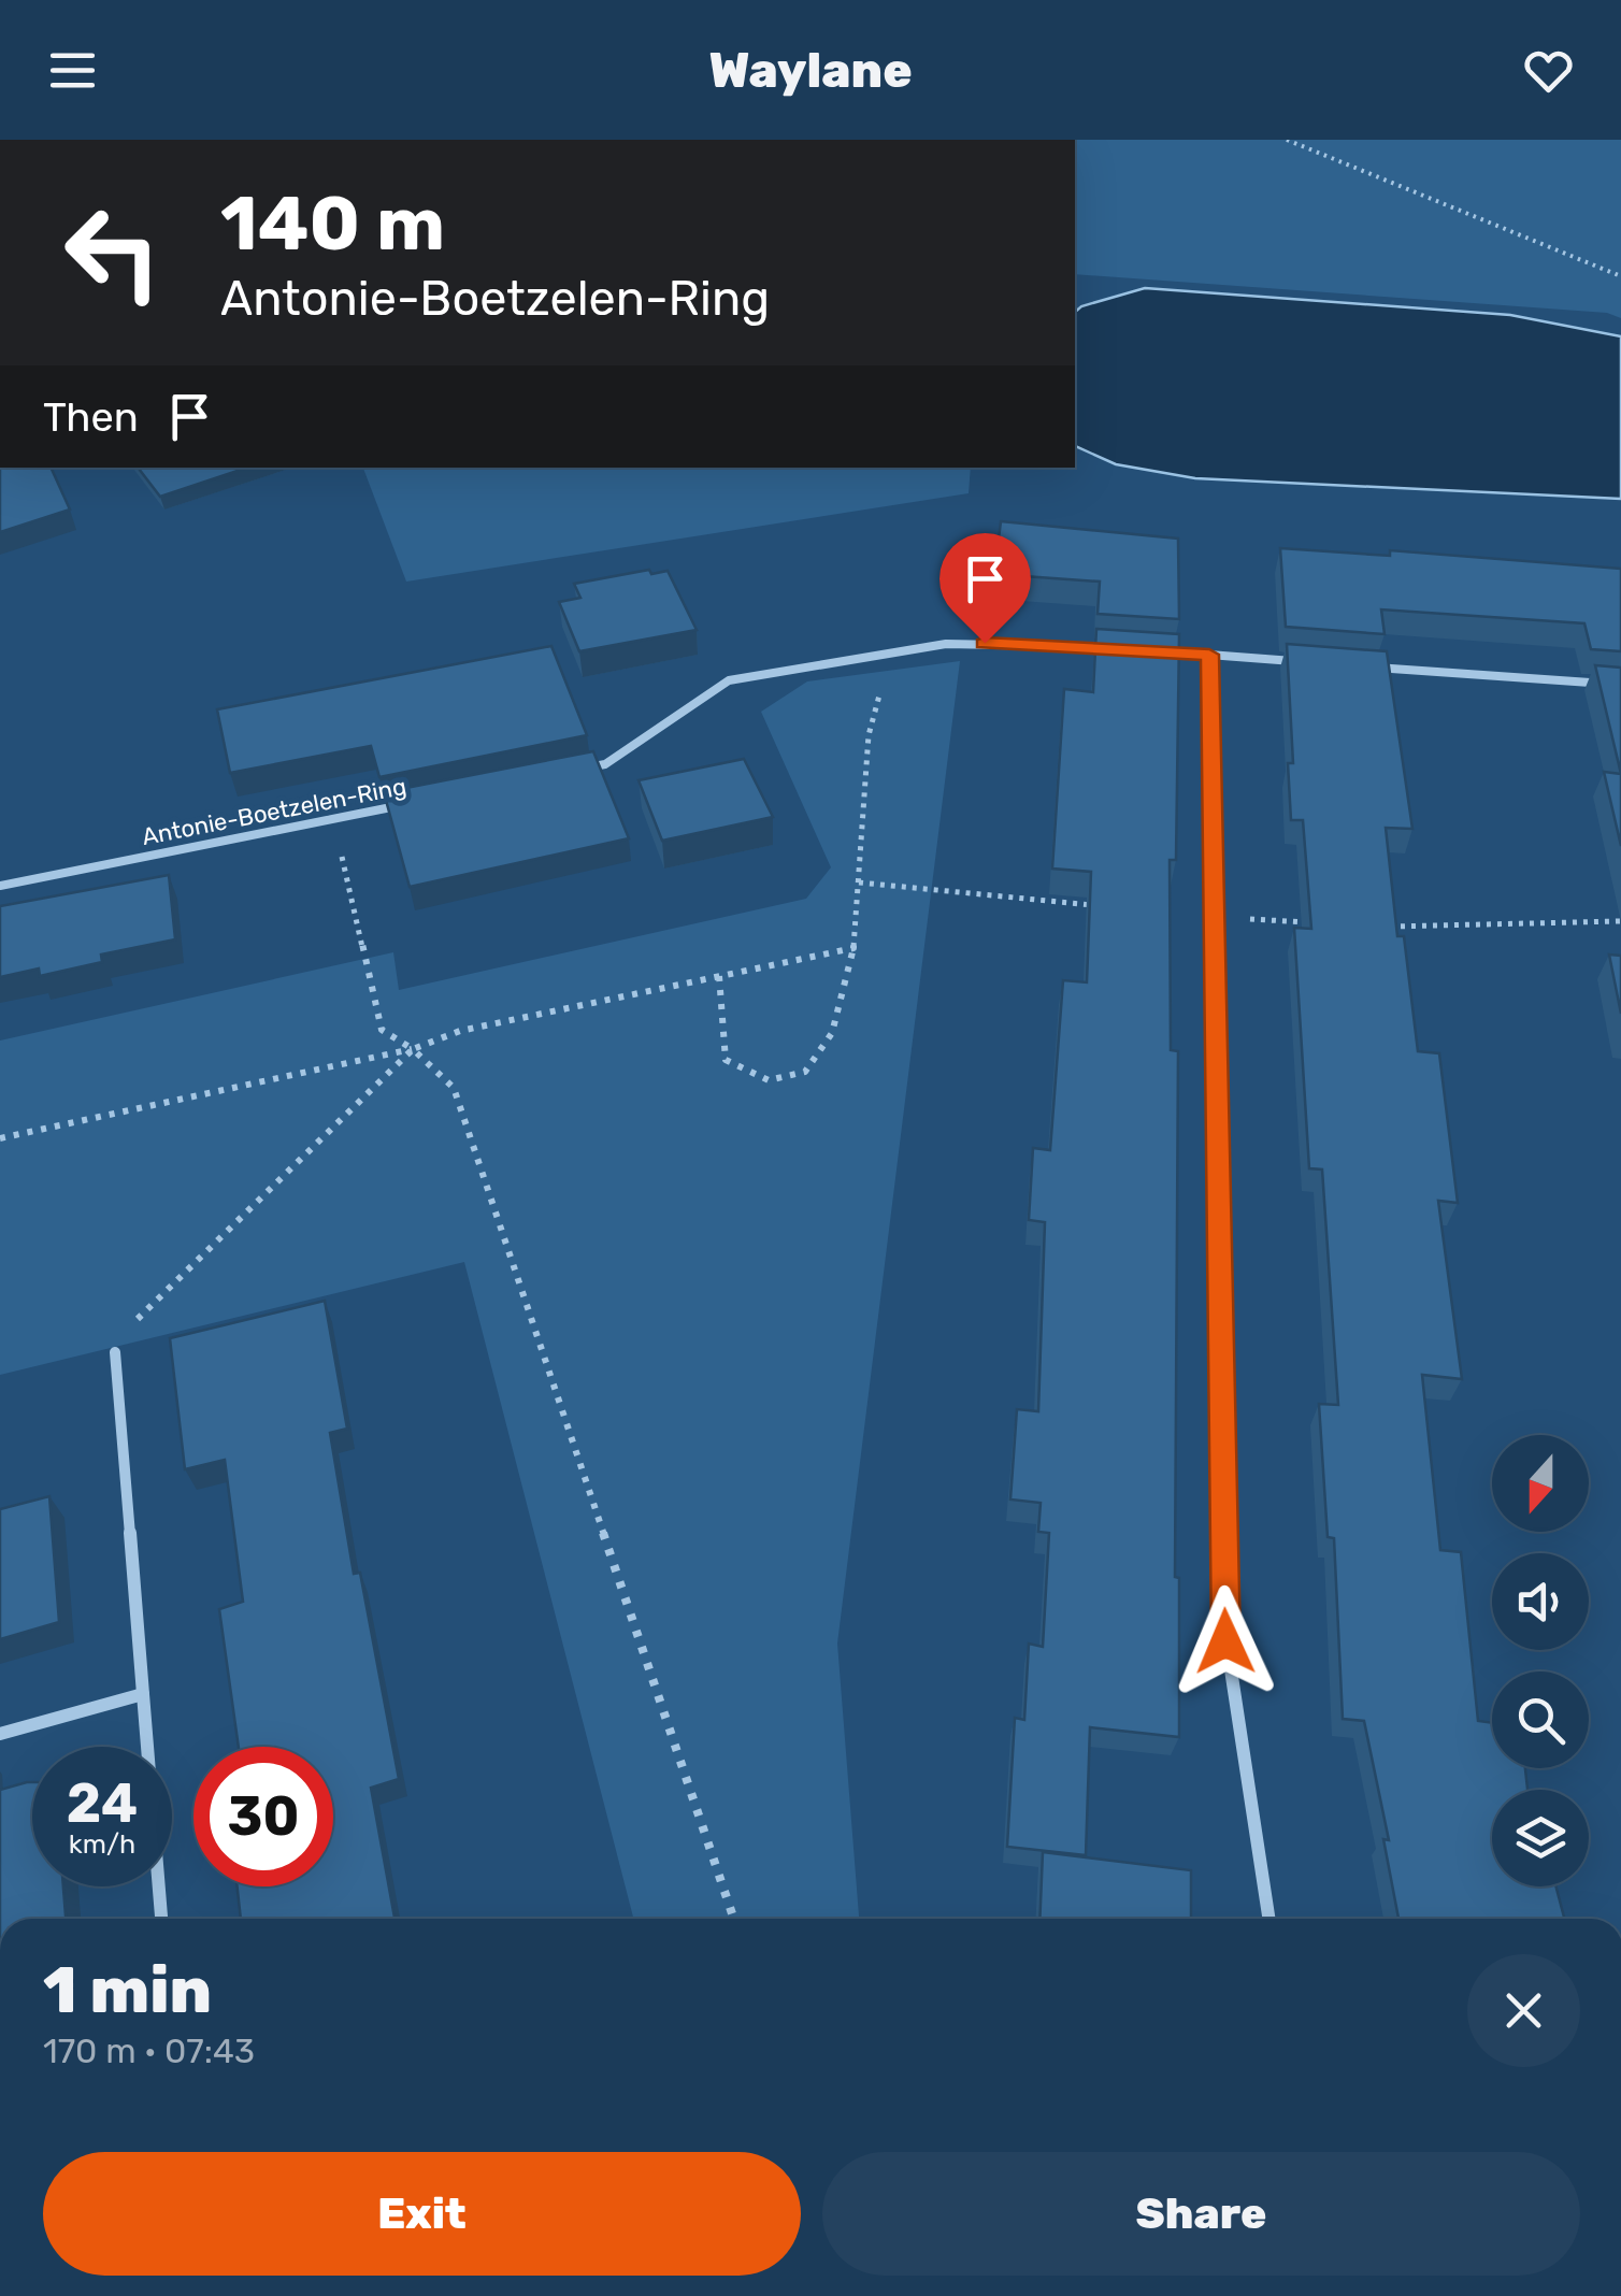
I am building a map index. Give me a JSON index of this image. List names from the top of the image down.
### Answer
{
  "streets": {
    "street": ["Antonie-Boetzelen-Ring"]
  },
  "north": "bottom",
  "page": {
    "header": "Waylane",
    "turn": ["140 m", "Antonie-Boetzelen-Ring"],
    "then": "Then",
    "speed": "24 km/h",
    "limit": "30",
    "heading": ["1 min", "170 m · 07:43"],
    "buttons": ["Exit", "Share"]
  }
}
